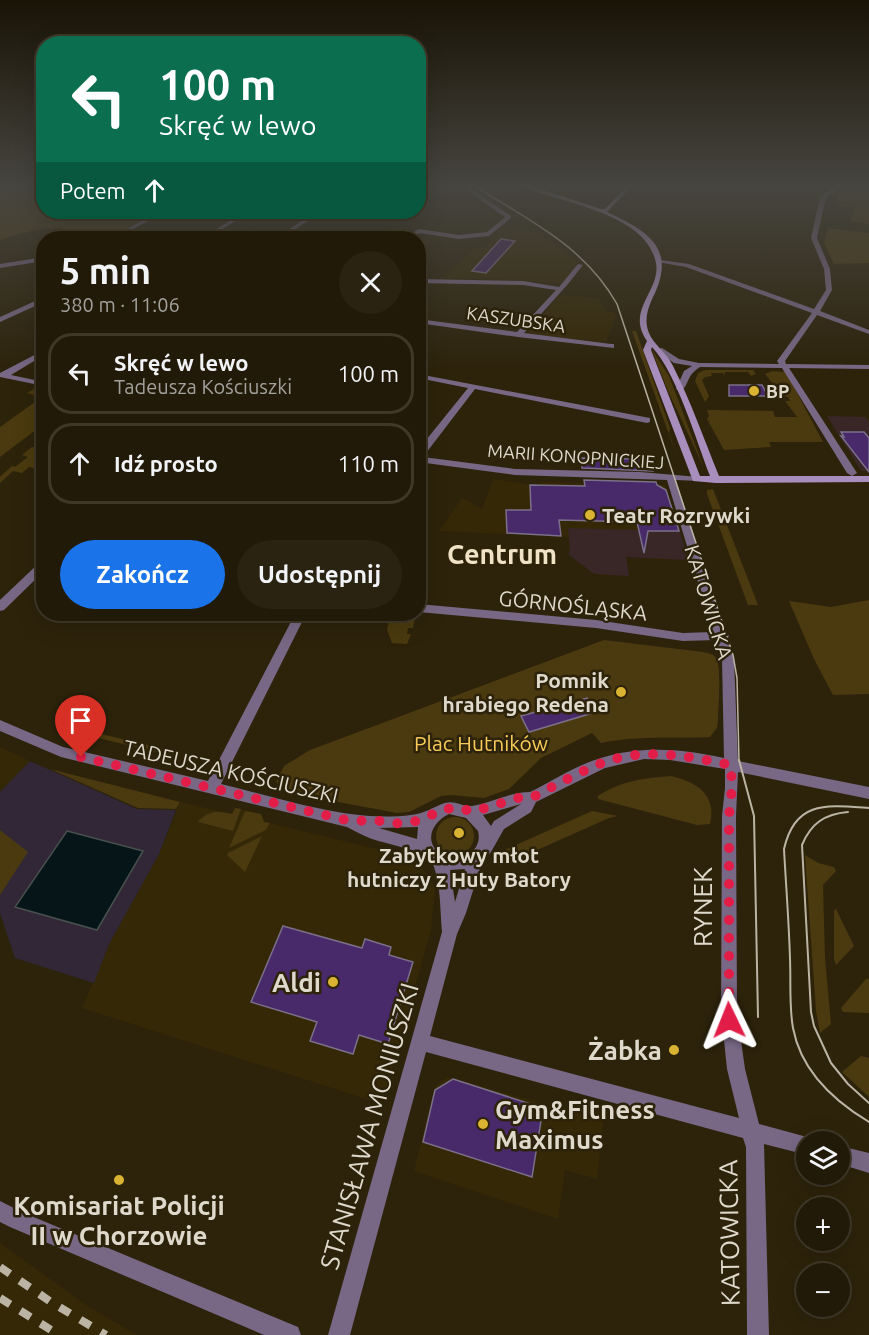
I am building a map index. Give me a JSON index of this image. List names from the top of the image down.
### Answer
{
  "streets": {
    "street": [
      "KASZUBSKA",
      "MARII KONOPNICKIEJ",
      "KATOWICKA",
      "GÓRNOŚLĄSKA",
      "TADEUSZA KOŚCIUSZKI",
      "RYNEK",
      "STANISŁAWA MONIUSZKI"
    ]
  },
  "crossings": [
    ["MARII KONOPNICKIEJ", "KATOWICKA"],
    ["KATOWICKA", "GÓRNOŚLĄSKA"],
    ["KATOWICKA", "RYNEK"]
  ],
  "districts": ["Centrum"],
  "parks": ["Plac Hutników"],
  "places": [
    "BP",
    "Teatr Rozrywki",
    "Pomnik hrabiego Redena",
    "Zabytkowy młot hutniczy z Huty Batory",
    "Aldi",
    "Żabka",
    "Gym&Fitness Maximus",
    "Komisariat Policji II w Chorzowie"
  ],
  "page": {
    "turn": ["100 m", "Skręć w lewo"],
    "then": "Potem",
    "heading": ["5 min", "380 m · 11:06"],
    "list": [
      {
        "name": "Skręć w lewo",
        "note": "Tadeusza Kościuszki",
        "value": "100 m"
      },
      {
        "name": "Idź prosto",
        "value": "110 m"
      }
    ],
    "buttons": ["Zakończ", "Udostępnij"],
    "map_buttons": ["+", "−"]
  }
}
